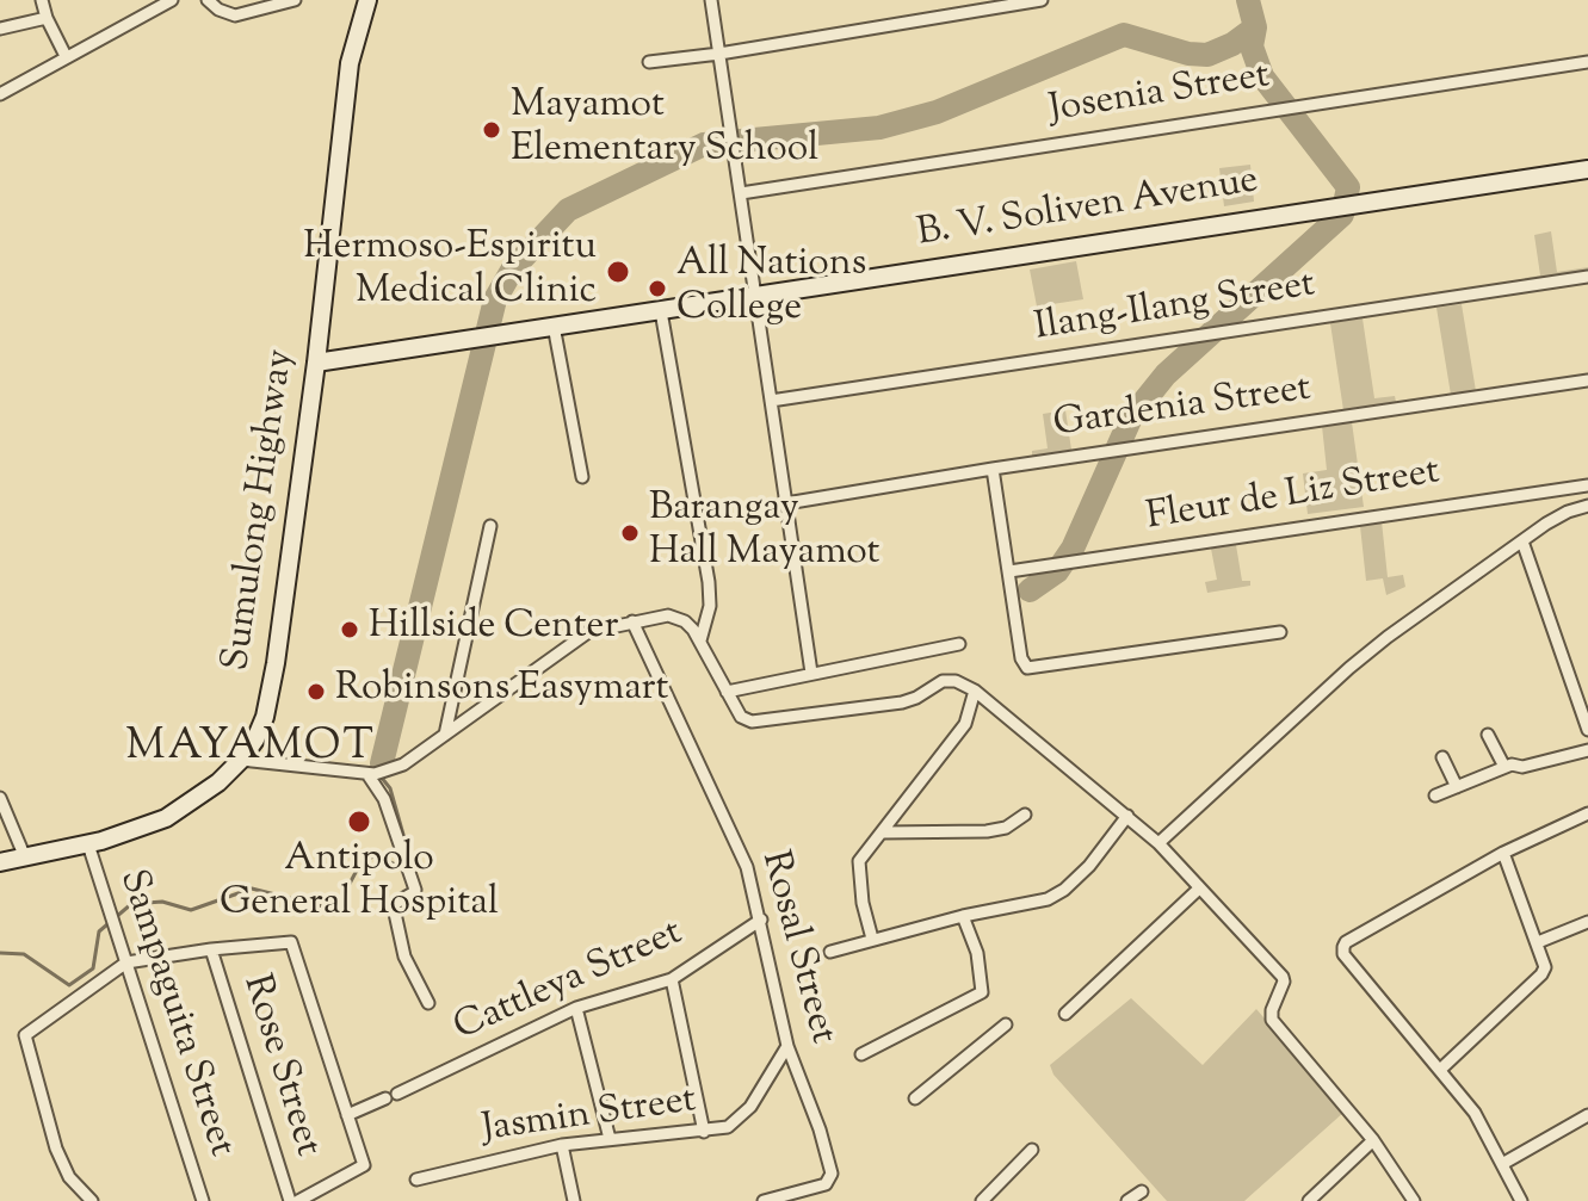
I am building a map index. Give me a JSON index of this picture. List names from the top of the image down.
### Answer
{
  "streets": {
    "main road": ["B. V. Soliven Avenue", "Sumulong Highway"],
    "street": [
      "Josenia Street",
      "Ilang-Ilang Street",
      "Gardenia Street",
      "Fleur de Liz Street",
      "Rosal Street",
      "Cattleya Street",
      "Sampaguita Street",
      "Rose Street",
      "Jasmin Street"
    ]
  },
  "crossings": [
    ["B. V. Soliven Avenue", "Sumulong Highway"],
    ["Sumulong Highway", "Sampaguita Street"],
    ["Rosal Street", "Cattleya Street"],
    ["Rosal Street", "Jasmin Street"]
  ],
  "districts": ["MAYAMOT"],
  "places": [
    "Mayamot Elementary School",
    "Hermoso-Espiritu Medical Clinic",
    "All Nations College",
    "Barangay Hall Mayamot",
    "Hillside Center",
    "Robinsons Easymart",
    "Antipolo General Hospital"
  ]
}
